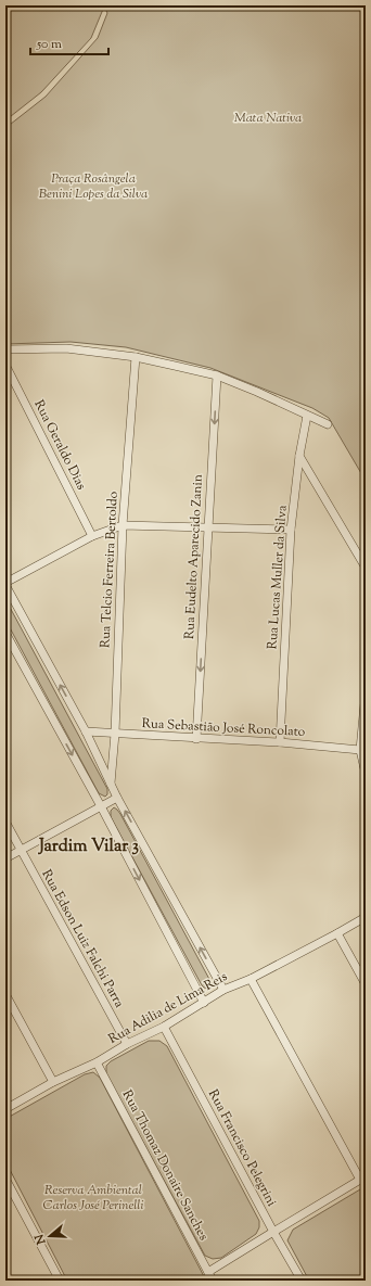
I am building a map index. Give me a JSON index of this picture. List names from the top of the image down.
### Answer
{
  "streets": {
    "street": [
      "Rua Geraldo Dias",
      "Rua Eudelto Aparecido Zanin",
      "Rua Telcio Ferreira Bertoldo",
      "Rua Lucas Muller da Silva",
      "Rua Sebastião José Roncolato",
      "Rua Edson Luiz Falchi Parra",
      "Rua Adilia de Lima Reis",
      "Rua Francisco Pelegrini",
      "Rua Thomaz Donaire Sanches"
    ]
  },
  "crossings": [
    ["Rua Eudelto Aparecido Zanin", "Rua Sebastião José Roncolato"],
    ["Rua Telcio Ferreira Bertoldo", "Rua Sebastião José Roncolato"],
    ["Rua Lucas Muller da Silva", "Rua Sebastião José Roncolato"],
    ["Rua Edson Luiz Falchi Parra", "Rua Adilia de Lima Reis"],
    ["Rua Adilia de Lima Reis", "Rua Francisco Pelegrini"],
    ["Rua Adilia de Lima Reis", "Rua Thomaz Donaire Sanches"]
  ],
  "one_way": ["Rua Eudelto Aparecido Zanin"],
  "districts": ["Jardim Vilar 3"],
  "parks": ["Mata Nativa", "Praça Rosângela Benini Lopes da Silva", "Reserva Ambiental Carlos José Perinelli"],
  "scale_bar": "50 m",
  "north": "left"
}
